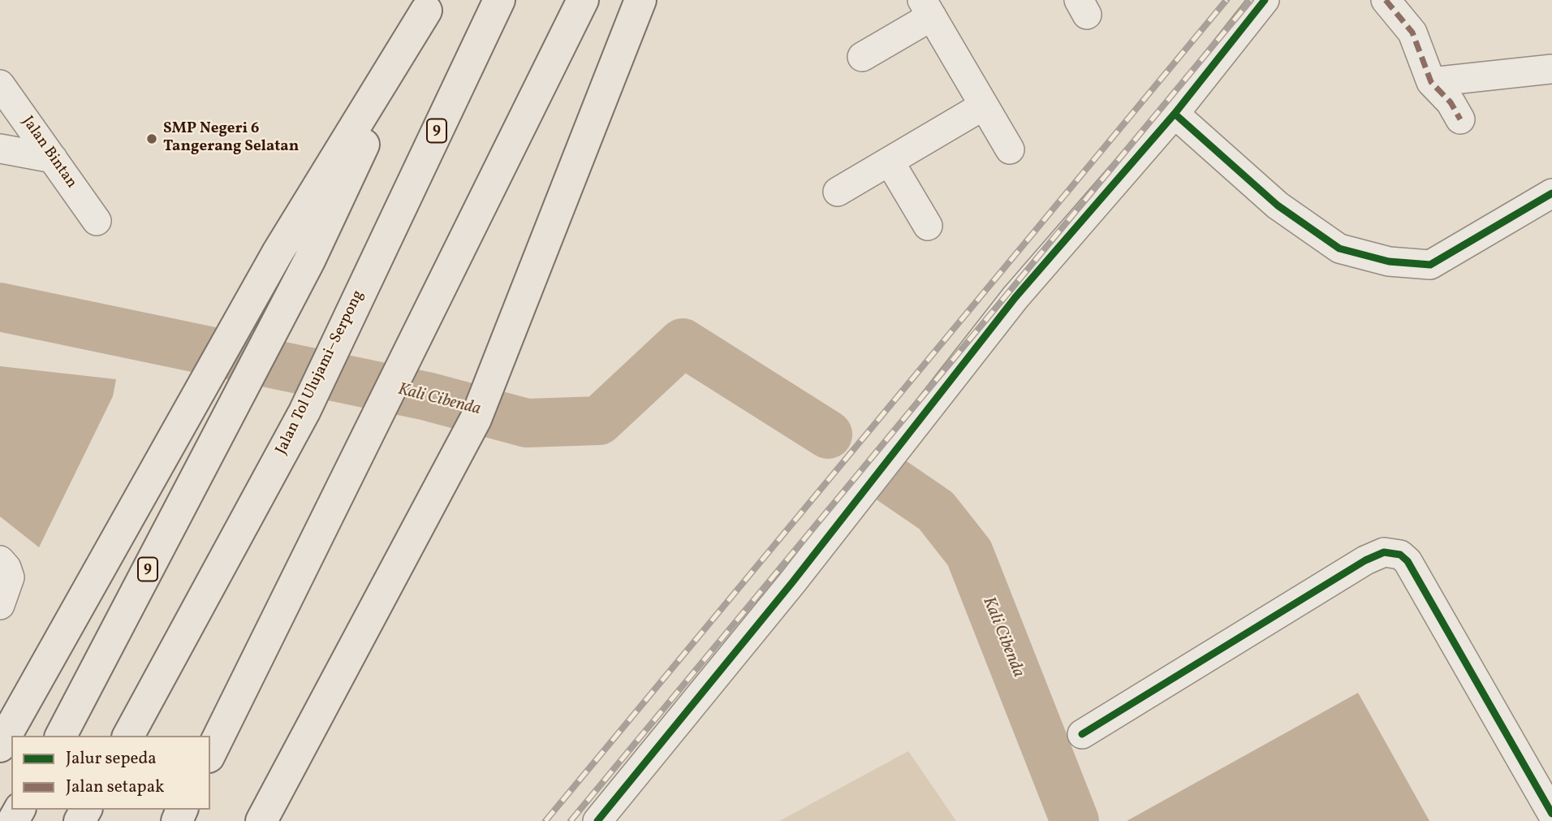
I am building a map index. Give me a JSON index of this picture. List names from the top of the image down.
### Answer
{
  "streets": {
    "highway": ["9", "Jalan Tol Ulujami–Serpong"],
    "street": ["Jalan Bintan"]
  },
  "water": ["Kali Cibenda"],
  "places": ["SMP Negeri 6 Tangerang Selatan"],
  "legend": ["Jalur sepeda", "Jalan setapak"]
}
